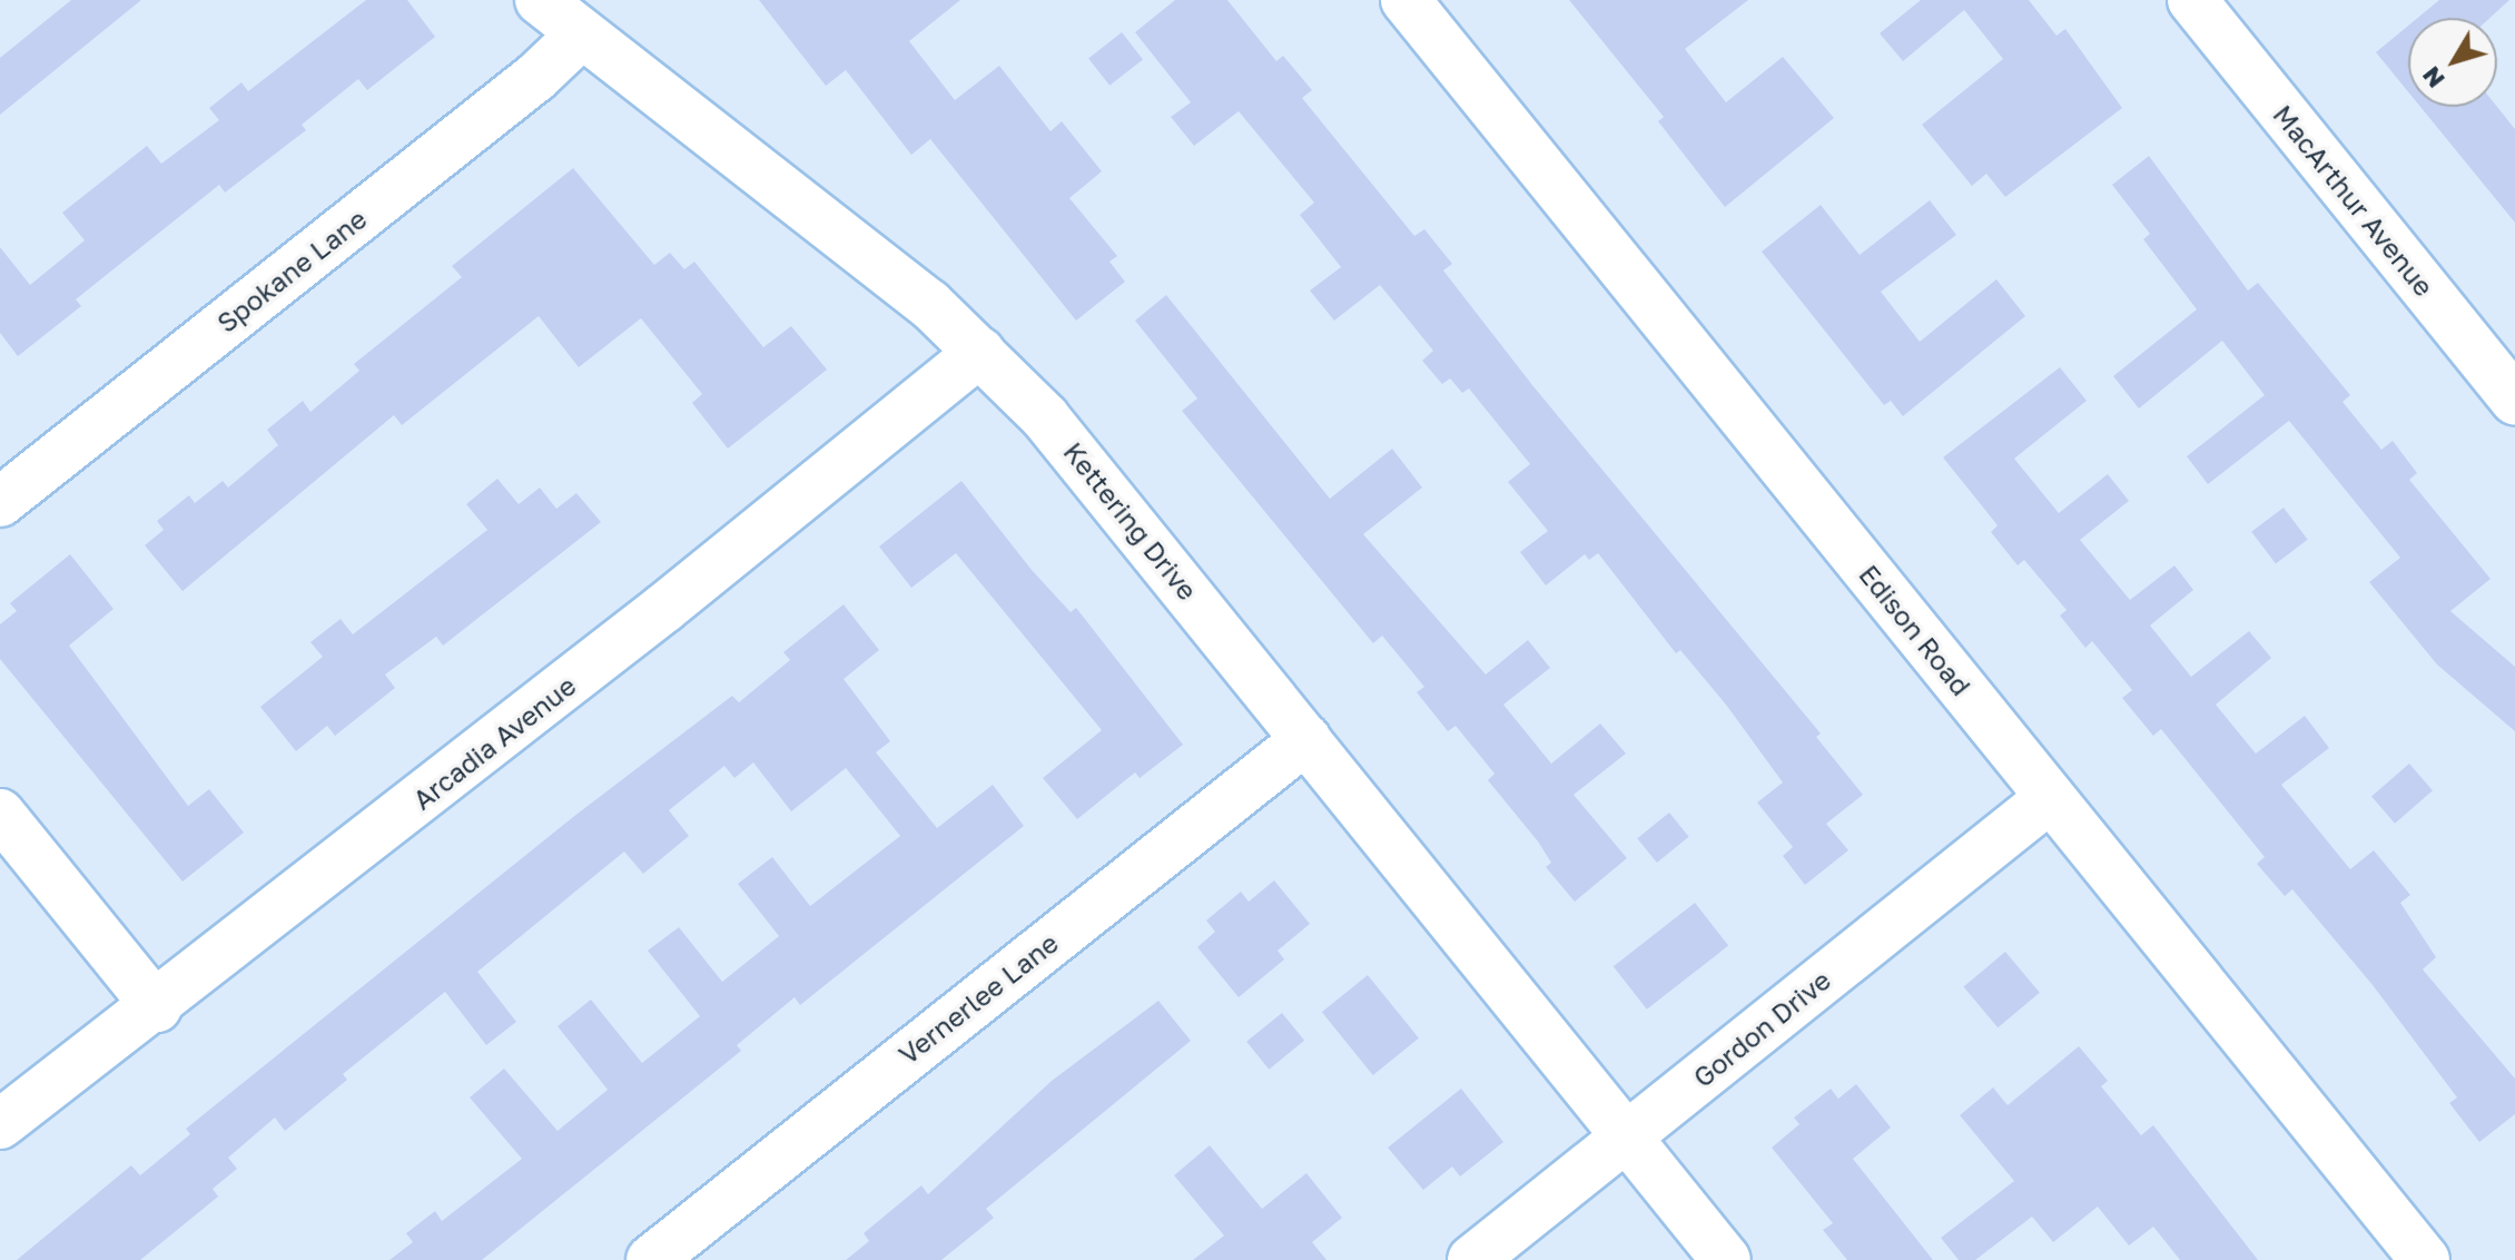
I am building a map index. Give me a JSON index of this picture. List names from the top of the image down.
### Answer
{
  "streets": {
    "street": [
      "MacArthur Avenue",
      "Spokane Lane",
      "Kettering Drive",
      "Edison Road",
      "Arcadia Avenue",
      "Vernerlee Lane",
      "Gordon Drive"
    ]
  },
  "crossings": [
    ["Spokane Lane", "Kettering Drive"],
    ["Kettering Drive", "Arcadia Avenue"],
    ["Kettering Drive", "Vernerlee Lane"],
    ["Kettering Drive", "Gordon Drive"],
    ["Edison Road", "Gordon Drive"]
  ],
  "north": "bottom left"
}
